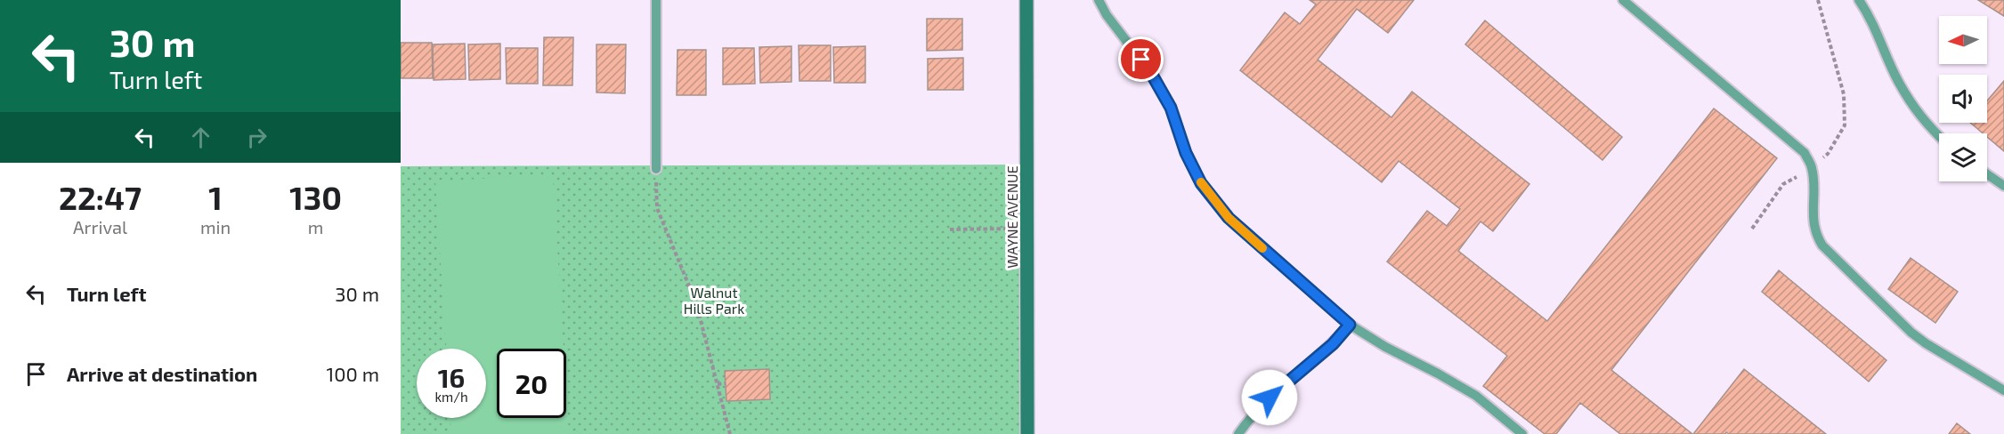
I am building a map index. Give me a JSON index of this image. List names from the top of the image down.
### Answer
{
  "streets": {
    "main road": ["WAYNE AVENUE"]
  },
  "parks": ["Walnut Hills Park"],
  "north": "left",
  "page": {
    "turn": ["30 m", "Turn left"],
    "eta": [
      "22:47",
      "Arrival",
      "1",
      "min",
      "130",
      "m"
    ],
    "list": [
      {
        "name": "Turn left",
        "value": "30 m"
      },
      {
        "name": "Arrive at destination",
        "value": "100 m"
      }
    ],
    "speed": "16 km/h",
    "limit": "20"
  }
}
